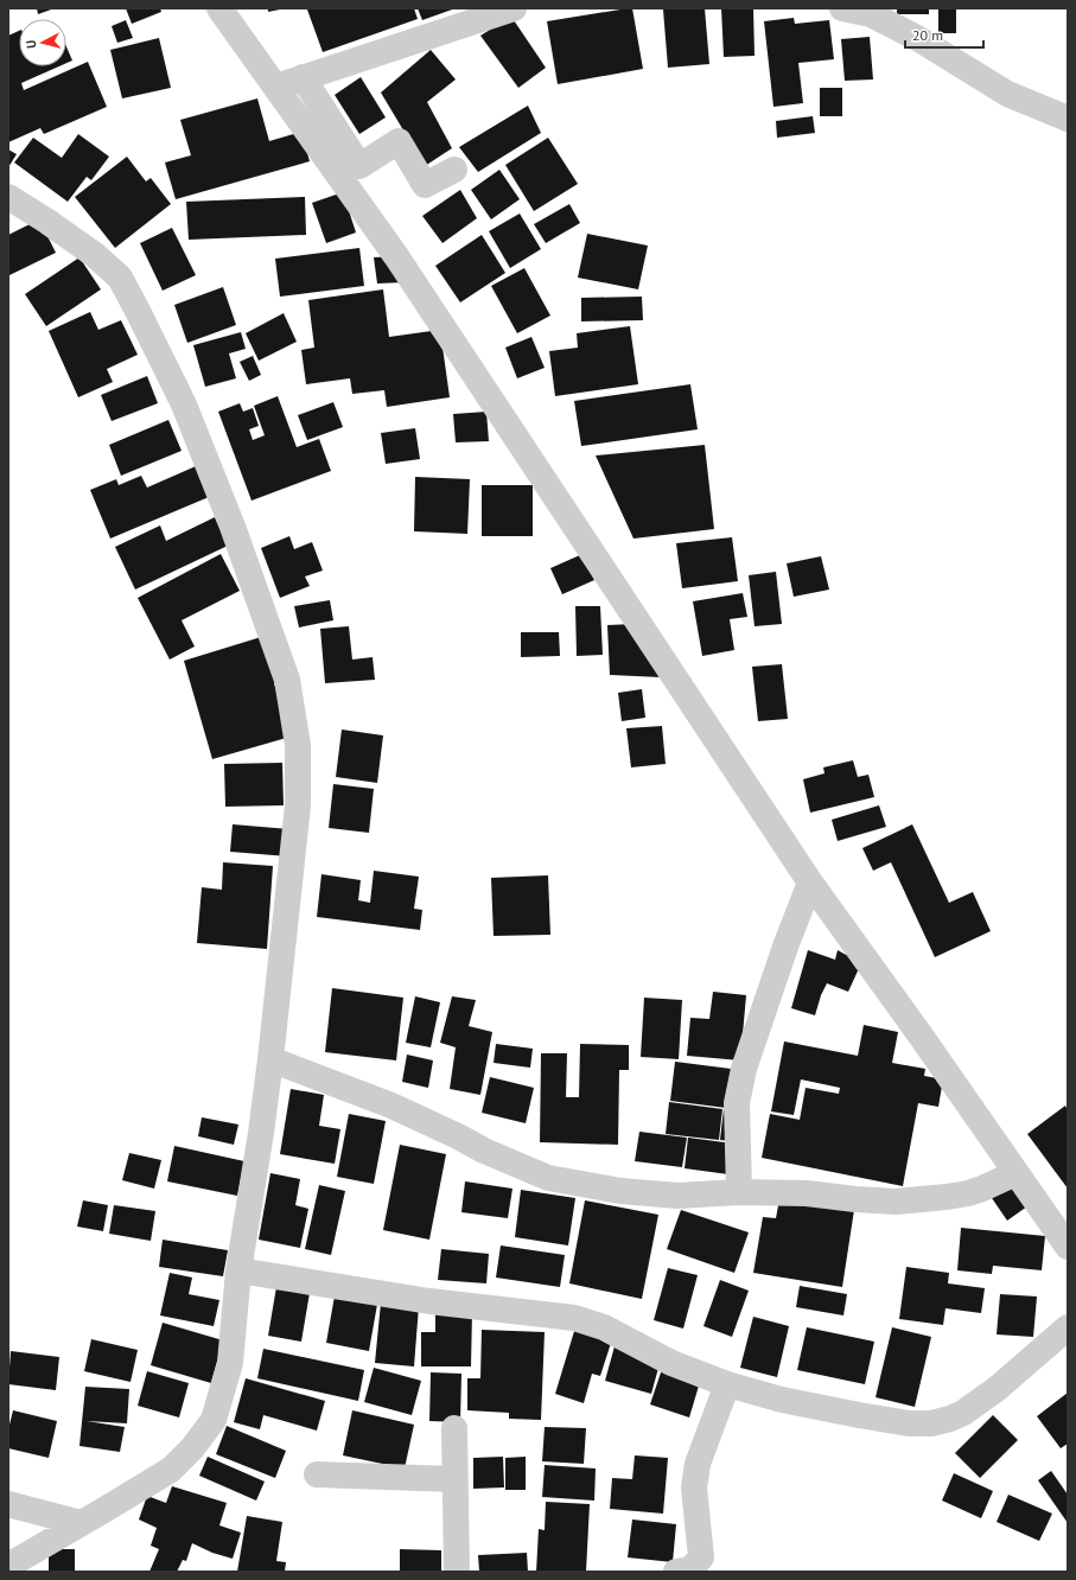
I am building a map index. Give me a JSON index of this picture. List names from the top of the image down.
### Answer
{
  "scale_bar": "20 m",
  "north": "left"
}
